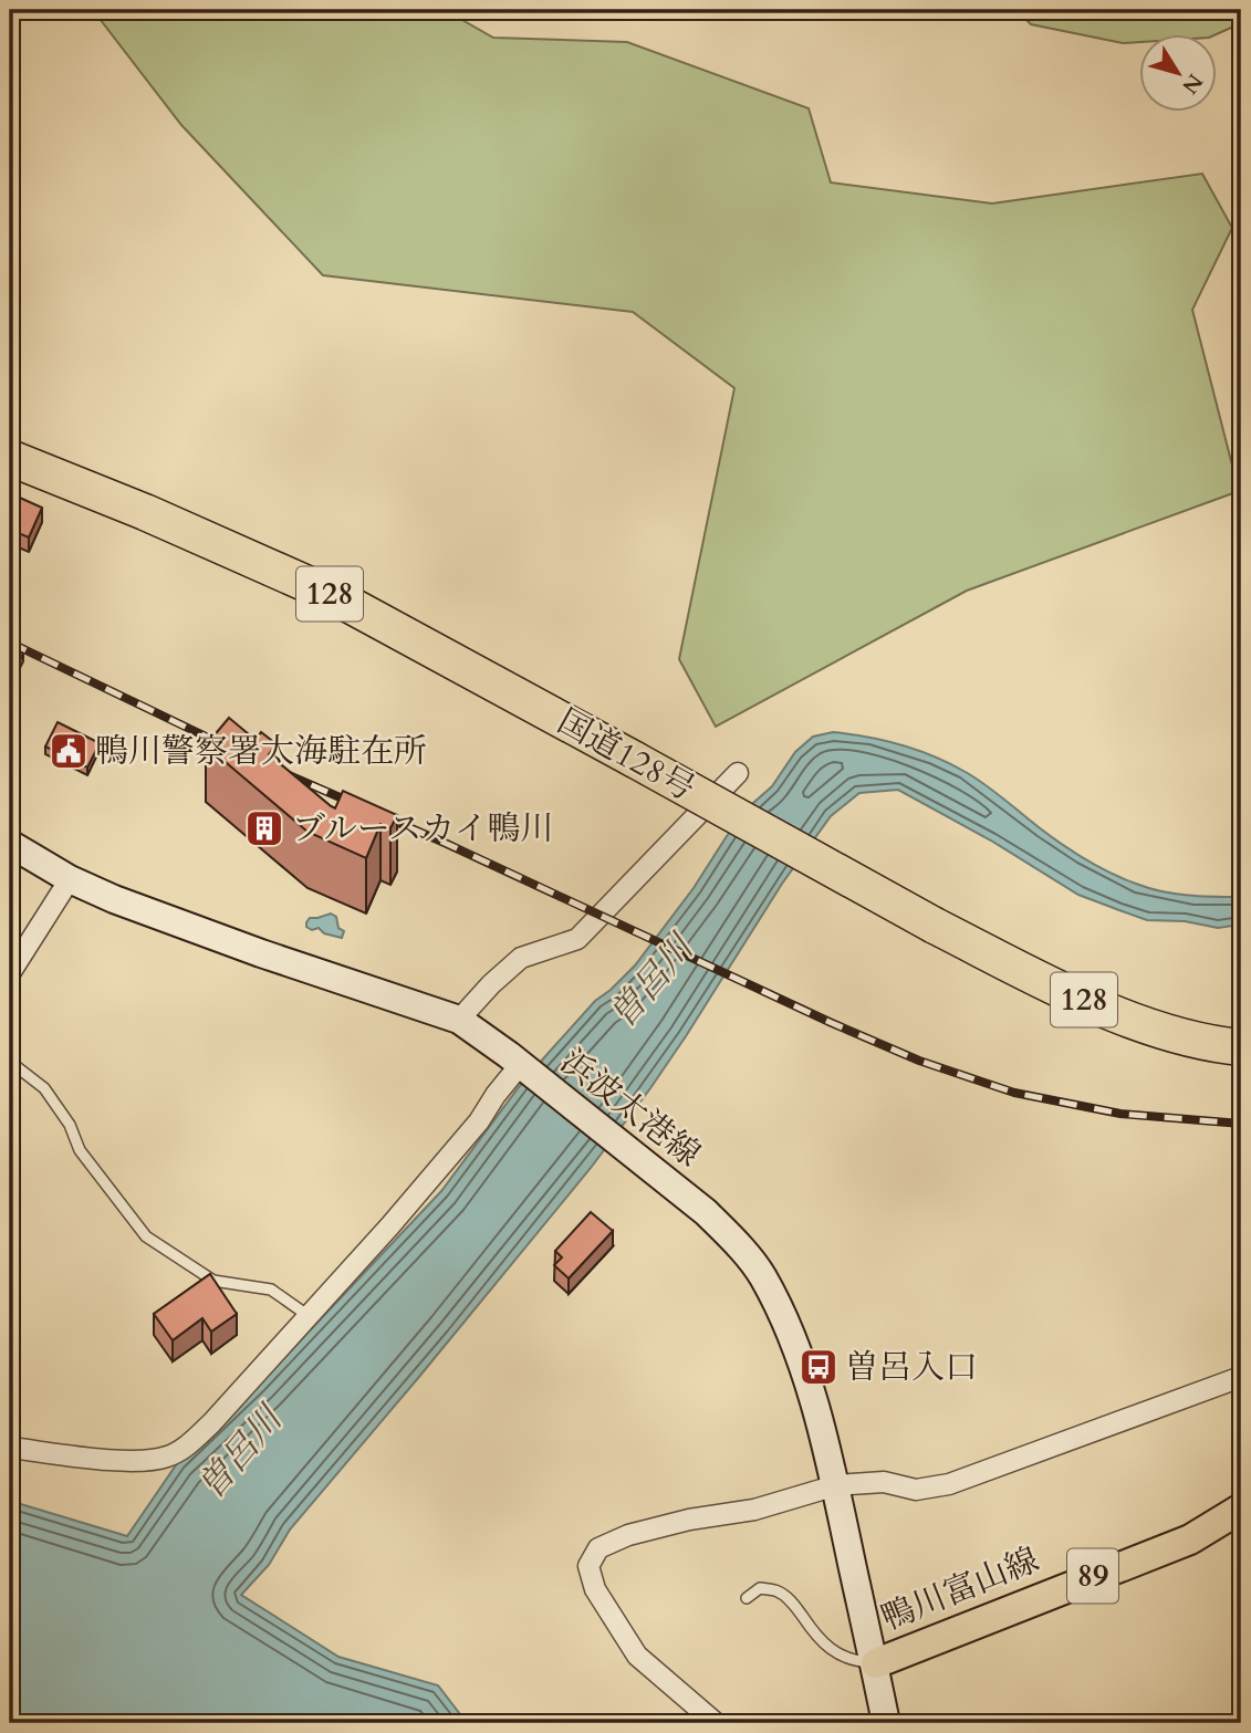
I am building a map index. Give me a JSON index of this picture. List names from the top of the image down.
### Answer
{
  "streets": {
    "highway": ["128", "国道128号"],
    "main road": ["浜波太港線", "89", "鴨川富山線"]
  },
  "crossings": [
    ["浜波太港線", "鴨川富山線"]
  ],
  "water": ["曽呂川"],
  "places": {
    "public building": ["鴨川警察署太海駐在所"],
    "building": ["ブルースカイ鴨川"],
    "bus stop": ["曽呂入口"]
  },
  "north": "bottom right"
}
